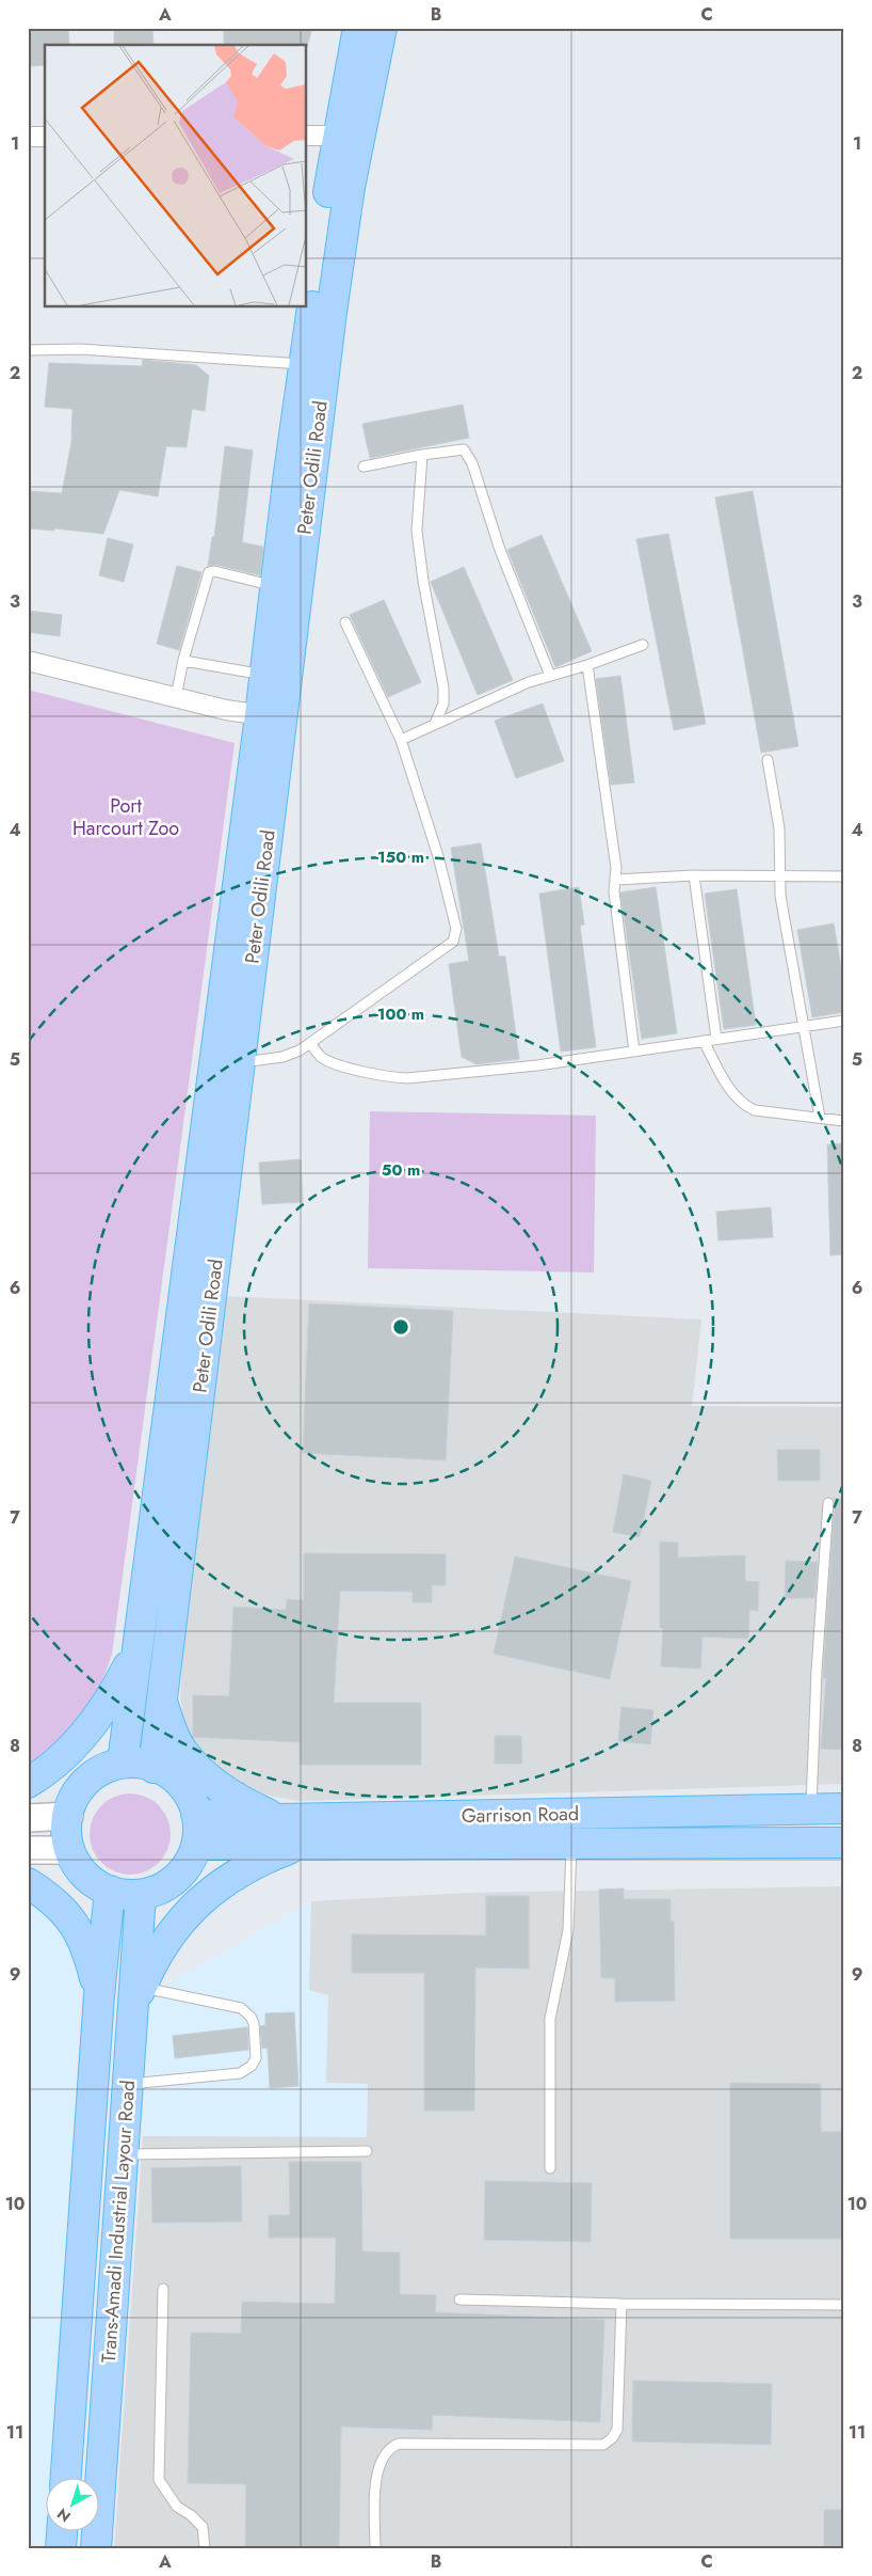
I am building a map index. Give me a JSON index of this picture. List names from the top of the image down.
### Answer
{
  "streets": {
    "main road": ["Peter Odili Road", "Garrison Road", "Trans-Amadi Industrial Layour Road"]
  },
  "crossings": [
    ["Peter Odili Road", "Garrison Road"],
    ["Peter Odili Road", "Trans-Amadi Industrial Layour Road"],
    ["Garrison Road", "Trans-Amadi Industrial Layour Road"]
  ],
  "parks": ["Port Harcourt Zoo"],
  "north": "bottom left",
  "grid": {
    "columns": ["A", "B", "C"],
    "rows": [
      "1",
      "2",
      "3",
      "4",
      "5",
      "6",
      "7",
      "8",
      "9",
      "10",
      "11"
    ]
  },
  "rings": ["150 m", "100 m", "50 m"]
}
